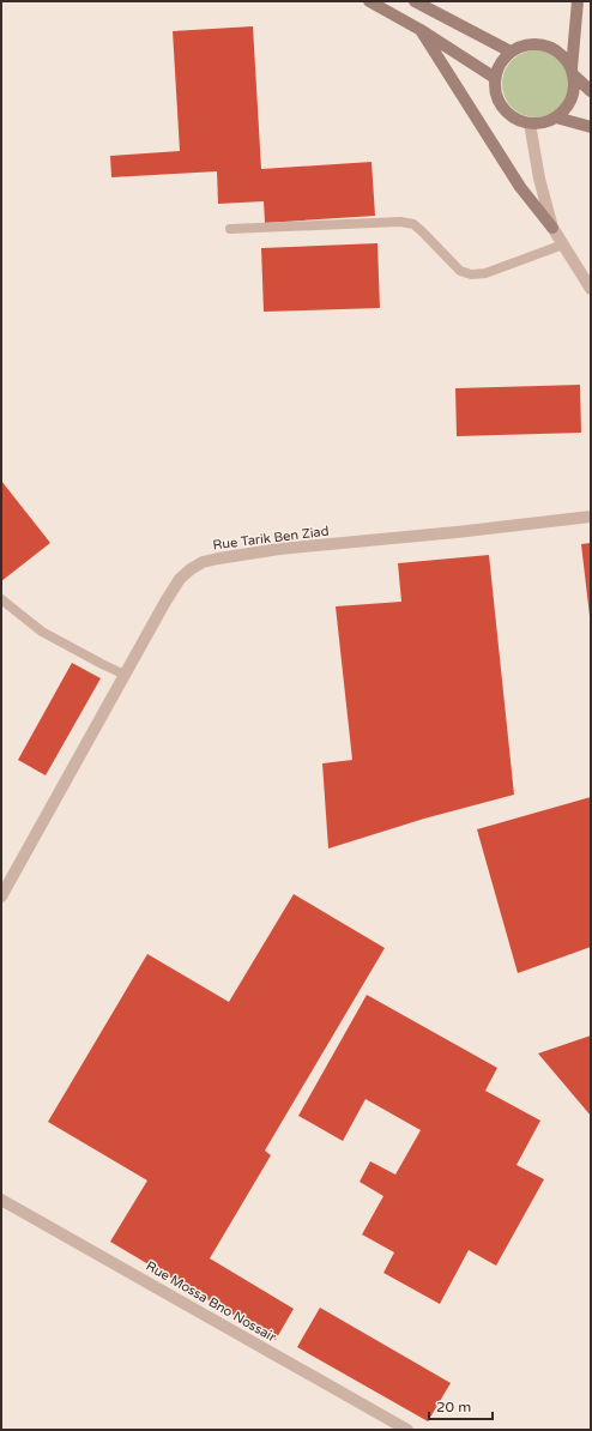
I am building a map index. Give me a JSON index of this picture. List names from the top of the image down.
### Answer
{
  "streets": {
    "street": ["Rue Tarik Ben Ziad", "Rue Mossa Bno Nossair"]
  },
  "scale_bar": "20 m"
}
